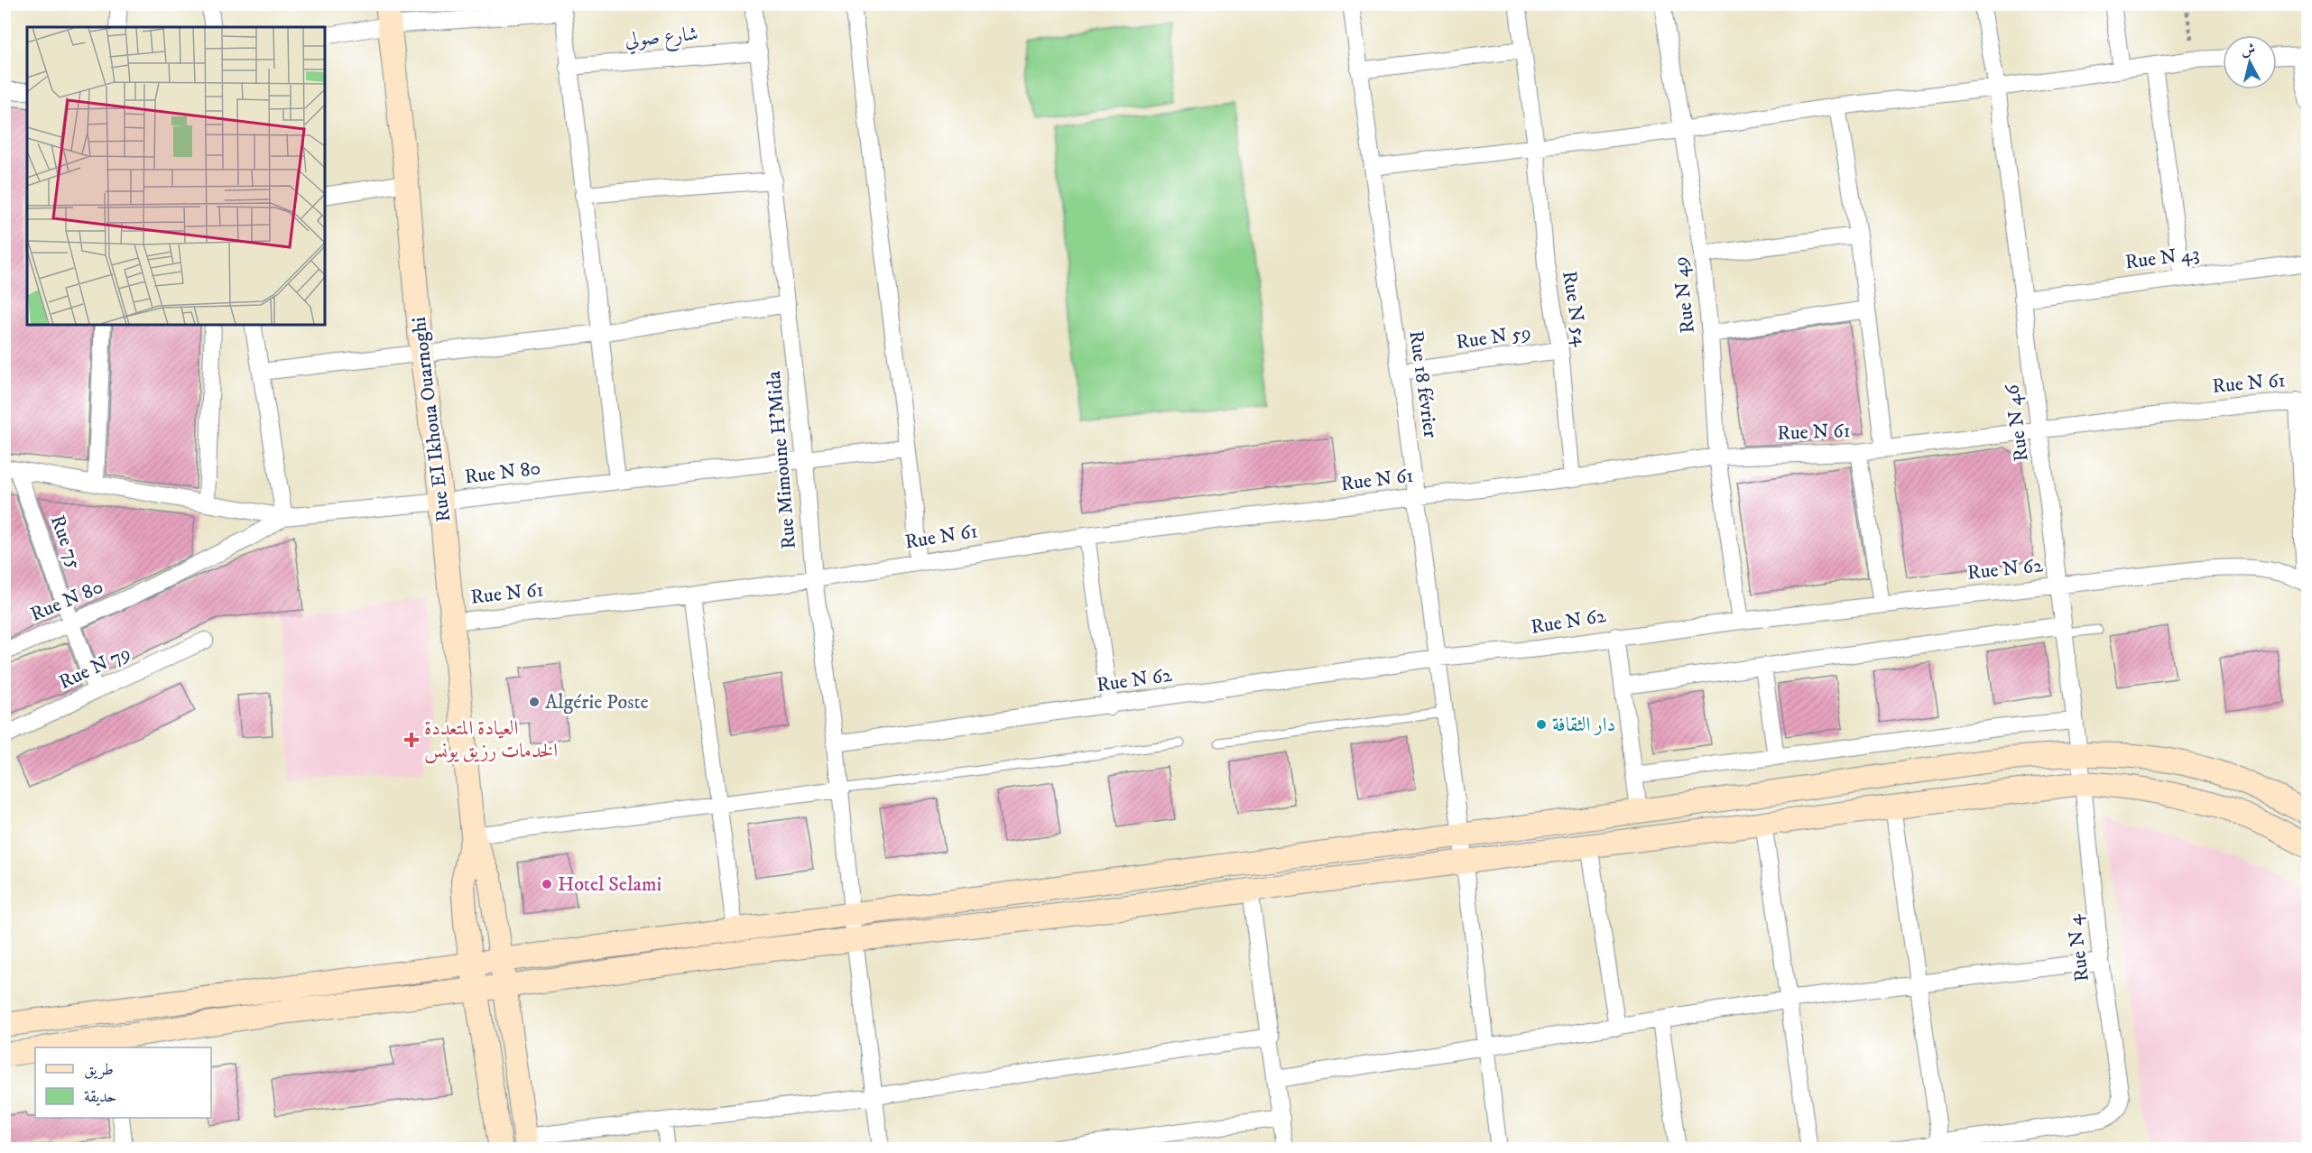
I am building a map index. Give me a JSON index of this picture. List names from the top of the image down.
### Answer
{
  "streets": {
    "main road": ["Rue EI Ikhoua Ouarnoghi"],
    "street": [
      "شارع صولي",
      "Rue N 43",
      "Rue N 49",
      "Rue N 54",
      "Rue N 59",
      "Rue N 61",
      "Rue 18 février",
      "Rue N 46",
      "Rue Mimoune H'Mida",
      "Rue N 80",
      "Rue 75",
      "Rue N 62",
      "Rue N 79",
      "Rue N 4"
    ]
  },
  "crossings": [
    ["شارع صولي", "Rue Mimoune H'Mida"],
    ["Rue N 43", "Rue N 46"],
    ["Rue N 49", "Rue N 61"],
    ["Rue N 49", "Rue N 62"],
    ["Rue N 54", "Rue N 59"],
    ["Rue N 54", "Rue N 61"],
    ["Rue N 59", "Rue 18 février"],
    ["Rue N 61", "Rue 18 février"],
    ["Rue N 61", "Rue EI Ikhoua Ouarnoghi"],
    ["Rue N 61", "Rue N 46"],
    ["Rue N 61", "Rue Mimoune H'Mida"],
    ["Rue 18 février", "Rue N 62"],
    ["Rue EI Ikhoua Ouarnoghi", "Rue N 80"],
    ["Rue N 46", "Rue N 62"],
    ["Rue N 46", "Rue N 4"],
    ["Rue Mimoune H'Mida", "Rue N 80"],
    ["Rue Mimoune H'Mida", "Rue N 62"],
    ["Rue N 80", "Rue 75"],
    ["Rue 75", "Rue N 79"]
  ],
  "places": {
    "other": ["Algérie Poste", "دار الثقافة", "Hotel Selami"],
    "health": ["العيادة المتعددة الخدمات رزيق يونس"]
  },
  "legend": ["طريق", "حديقة"],
  "north": "top"
}
